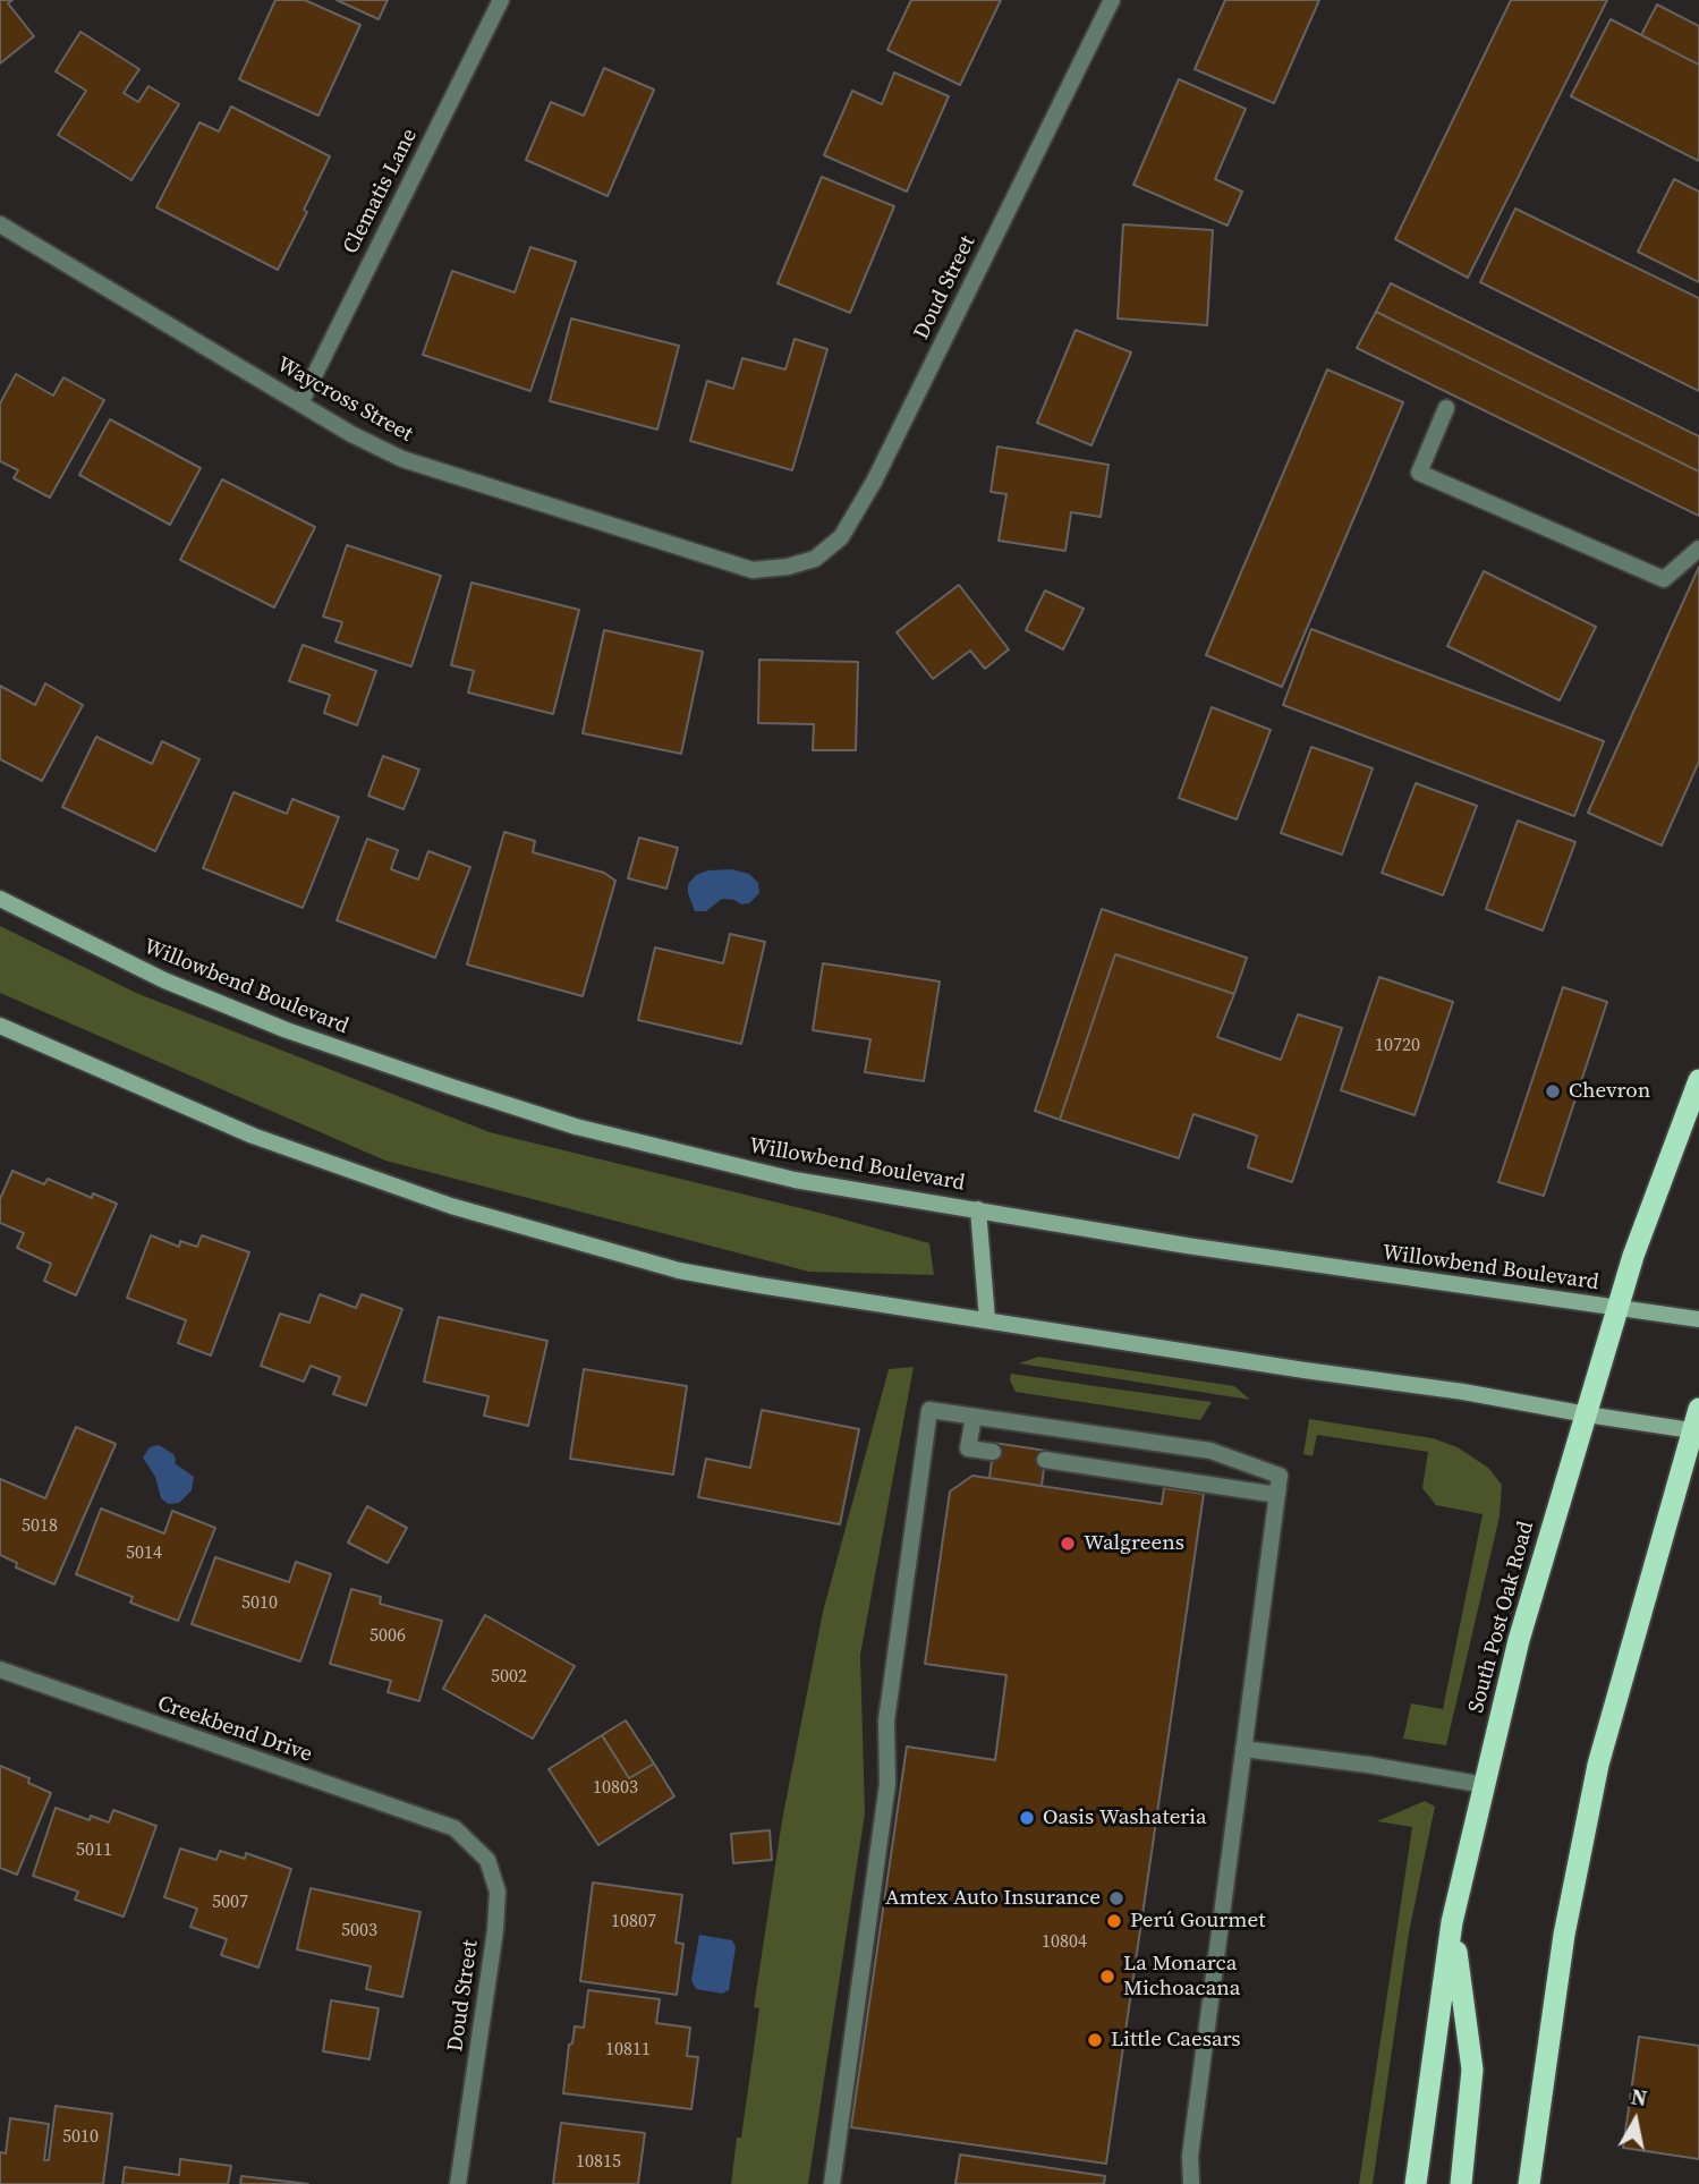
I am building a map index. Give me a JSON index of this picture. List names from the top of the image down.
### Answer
{
  "streets": {
    "highway": ["South Post Oak Road"],
    "main road": ["Willowbend Boulevard"],
    "street": [
      "Clematis Lane",
      "Doud Street",
      "Waycross Street",
      "Creekbend Drive"
    ]
  },
  "crossings": [
    ["Clematis Lane", "Waycross Street"],
    ["Doud Street", "Waycross Street"],
    ["Doud Street", "Creekbend Drive"],
    ["Willowbend Boulevard", "South Post Oak Road"]
  ],
  "places": [
    "Chevron",
    "Walgreens",
    "Oasis Washateria",
    "Amtex Auto Insurance",
    "Perú Gourmet",
    "La Monarca Michoacana",
    "Little Caesars"
  ],
  "house_numbers": [
    "10720",
    "5018",
    "5014",
    "5010",
    "5006",
    "5002",
    "10803",
    "5011",
    "5007",
    "10807",
    "5003",
    "10804",
    "10811",
    "5010",
    "10815"
  ],
  "north": "top"
}
